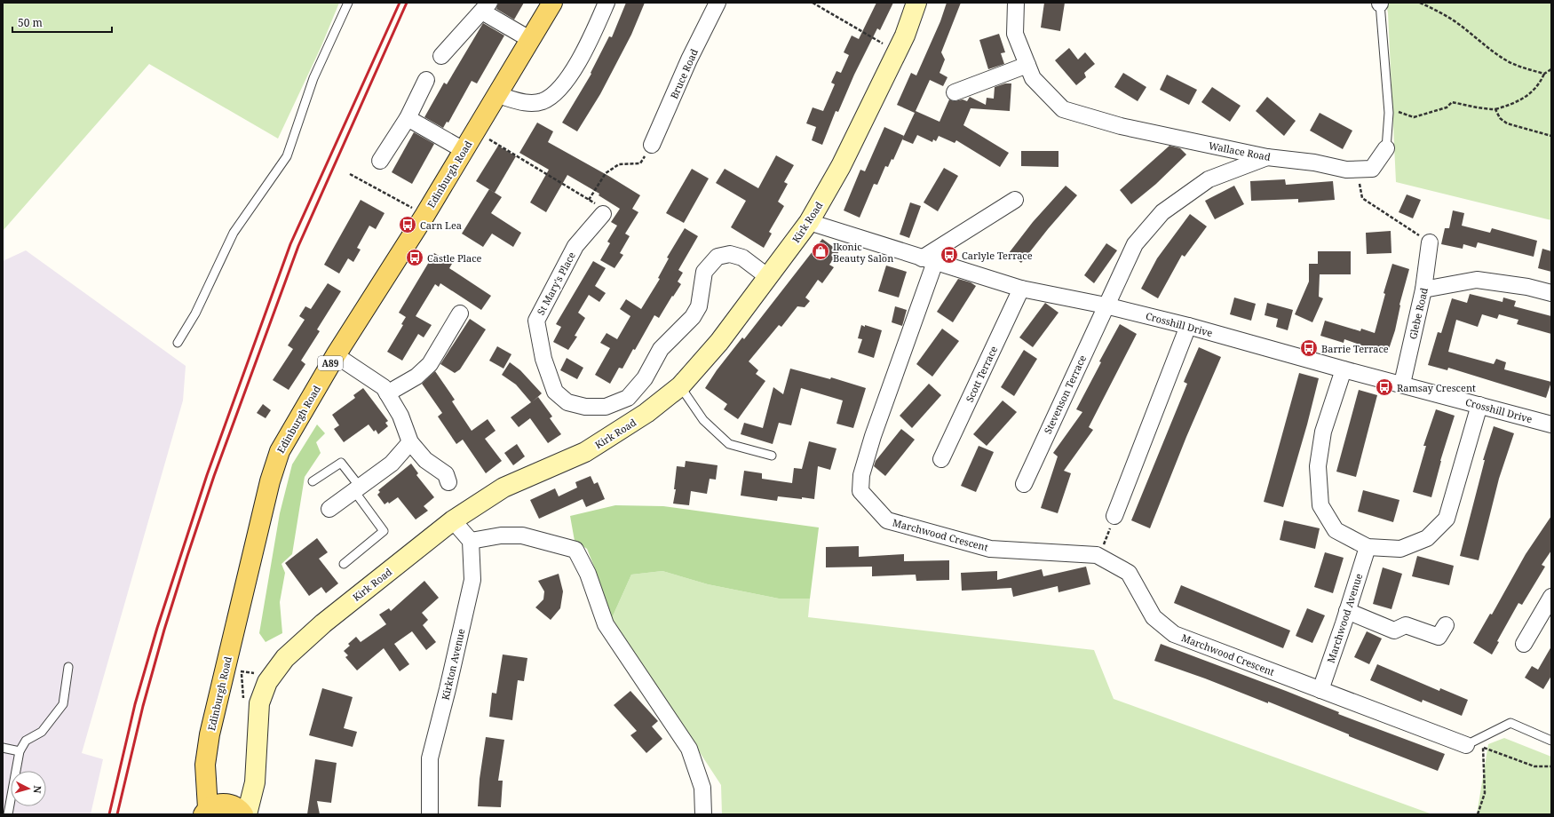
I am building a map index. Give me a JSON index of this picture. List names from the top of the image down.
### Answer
{
  "streets": {
    "main road": ["Edinburgh Road", "Kirk Road", "A89"],
    "street": [
      "Bruce Road",
      "Wallace Road",
      "St Mary's Place",
      "Glebe Road",
      "Crosshill Drive",
      "Scott Terrace",
      "Stevenson Terrace",
      "Marchwood Crescent",
      "Marchwood Avenue",
      "Kirkton Avenue"
    ]
  },
  "crossings": [
    ["Wallace Road", "Stevenson Terrace"],
    ["Edinburgh Road", "Kirk Road"],
    ["Kirk Road", "St Mary's Place"],
    ["Kirk Road", "Crosshill Drive"],
    ["Glebe Road", "Crosshill Drive"],
    ["Crosshill Drive", "Scott Terrace"],
    ["Crosshill Drive", "Stevenson Terrace"],
    ["Crosshill Drive", "Marchwood Crescent"],
    ["Marchwood Crescent", "Marchwood Avenue"]
  ],
  "places": {
    "bus stop": [
      "Carn Lea",
      "Carlyle Terrace",
      "Castle Place",
      "Barrie Terrace",
      "Ramsay Crescent"
    ],
    "shop": ["Ikonic Beauty Salon"]
  },
  "scale_bar": "50 m",
  "north": "right"
}
